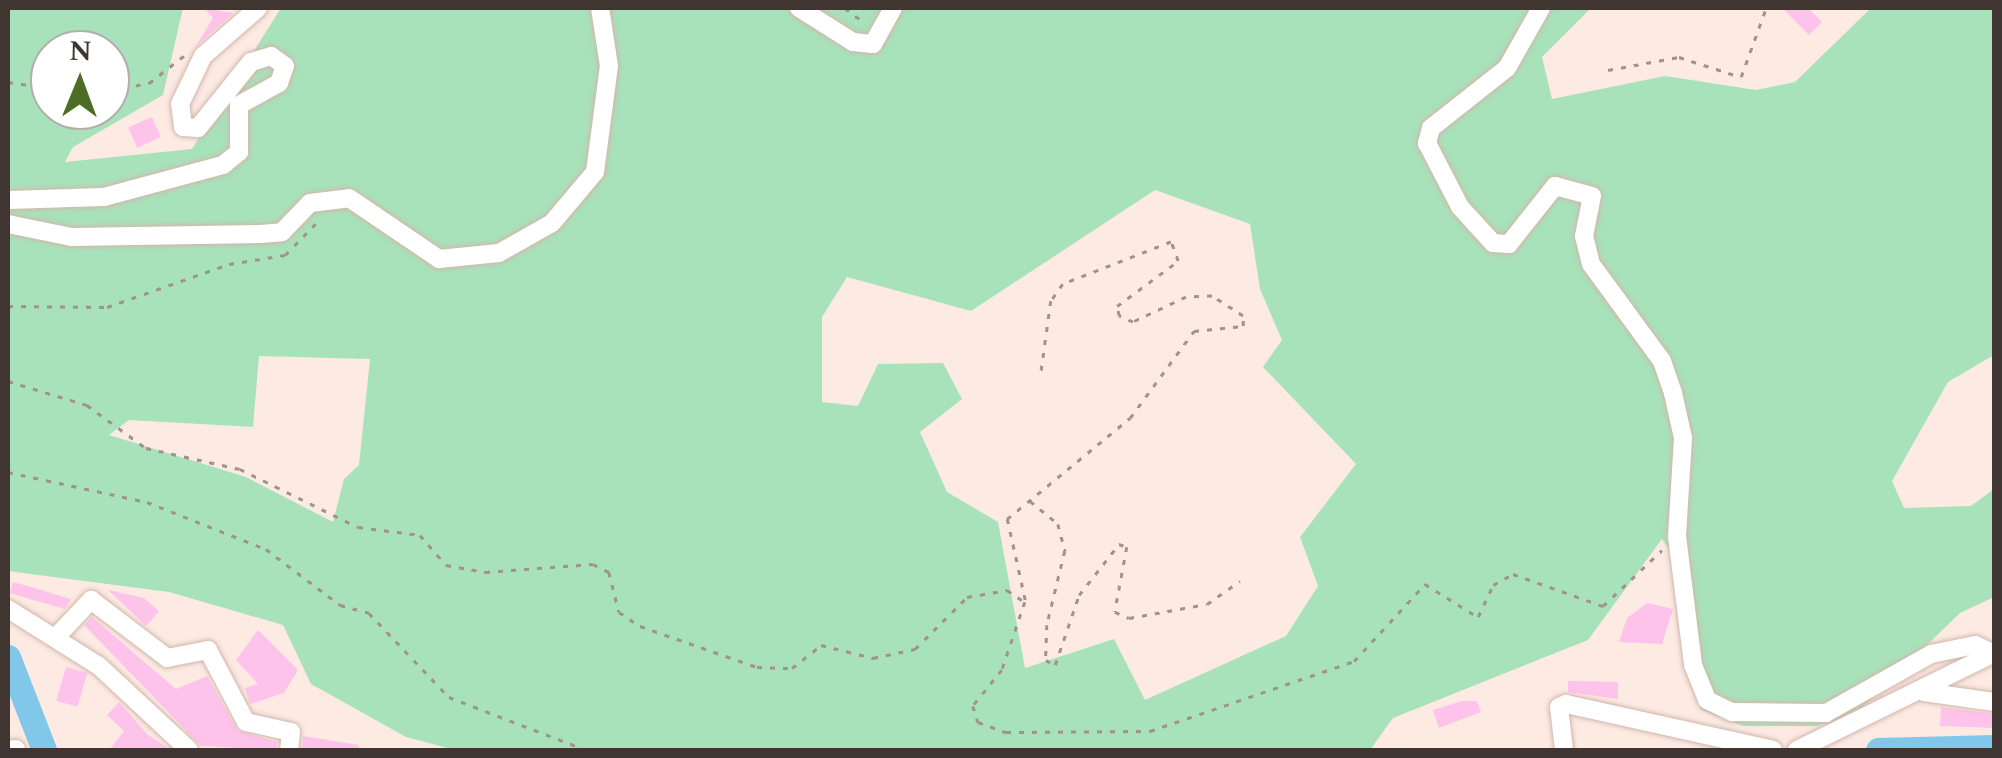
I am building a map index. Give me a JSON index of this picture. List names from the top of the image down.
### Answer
{
  "north": "top"
}
